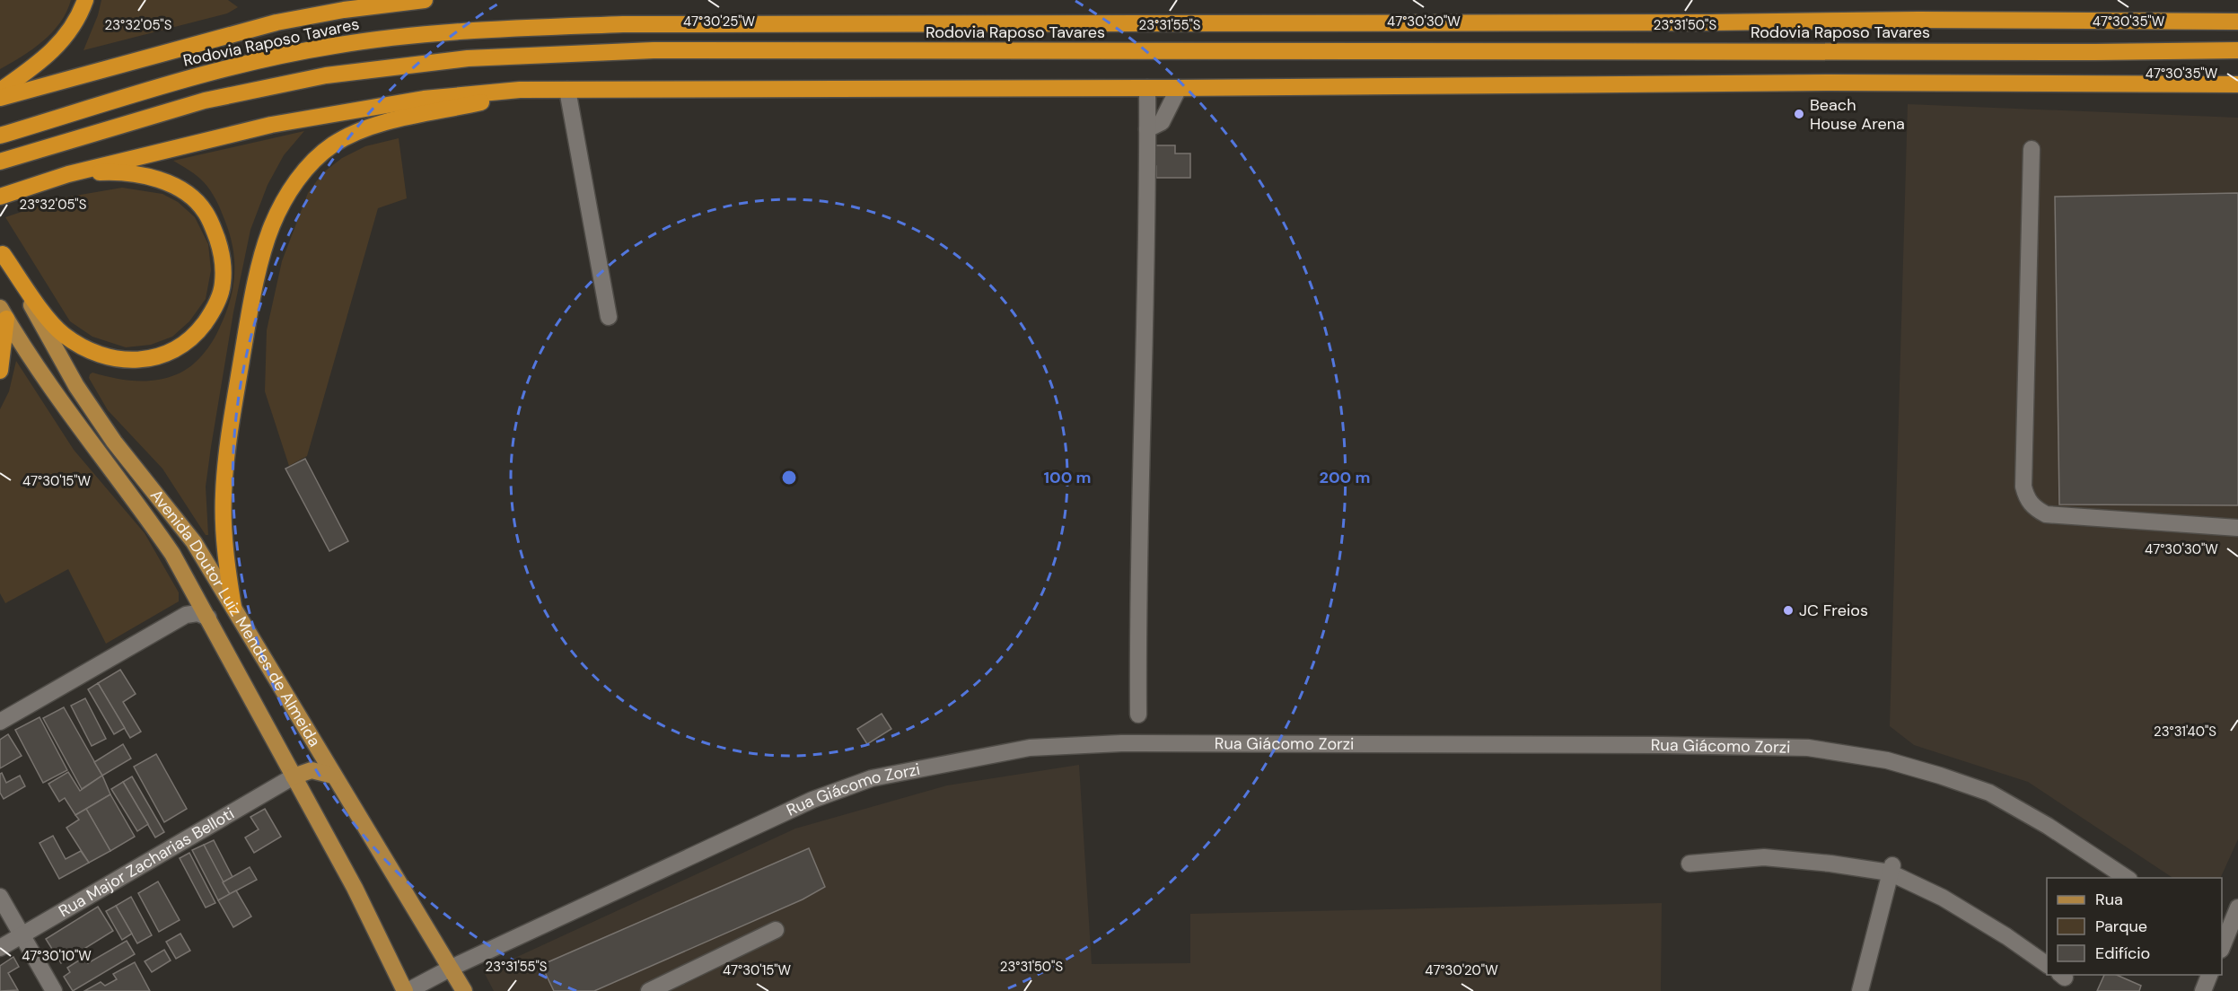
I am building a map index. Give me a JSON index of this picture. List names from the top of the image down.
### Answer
{
  "streets": {
    "highway": ["Rodovia Raposo Tavares"],
    "main road": ["Avenida Doutor Luiz Mendes de Almeida"],
    "street": ["Rua Giácomo Zorzi", "Rua Major Zacharias Belloti"]
  },
  "crossings": [
    ["Avenida Doutor Luiz Mendes de Almeida", "Rua Giácomo Zorzi"],
    ["Avenida Doutor Luiz Mendes de Almeida", "Rua Major Zacharias Belloti"]
  ],
  "places": ["Beach House Arena", "JC Freios"],
  "legend": ["Rua", "Parque", "Edifício"],
  "coordinates": [
    "47°30'25\"W",
    "47°30'30\"W",
    "47°30'35\"W",
    "23°32'05\"S",
    "23°31'55\"S",
    "23°31'50\"S",
    "47°30'15\"W",
    "23°31'40\"S",
    "47°30'10\"W",
    "47°30'20\"W"
  ],
  "rings": ["100 m", "200 m"]
}
